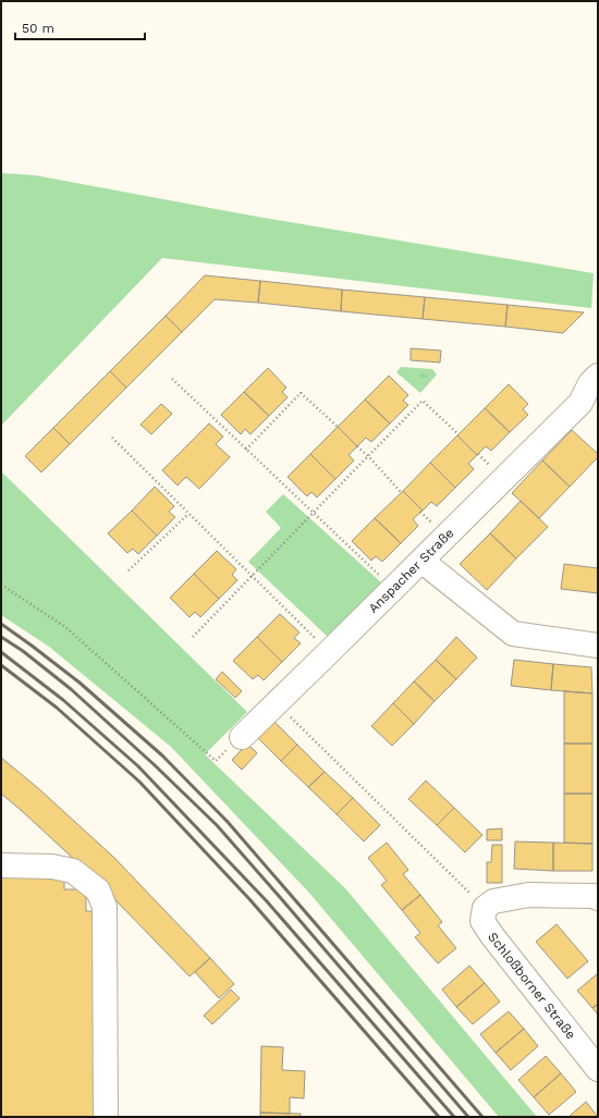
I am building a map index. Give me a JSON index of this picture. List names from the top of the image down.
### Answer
{
  "streets": {
    "street": ["Anspacher Straße", "Schloßborner Straße"]
  },
  "scale_bar": "50 m"
}
